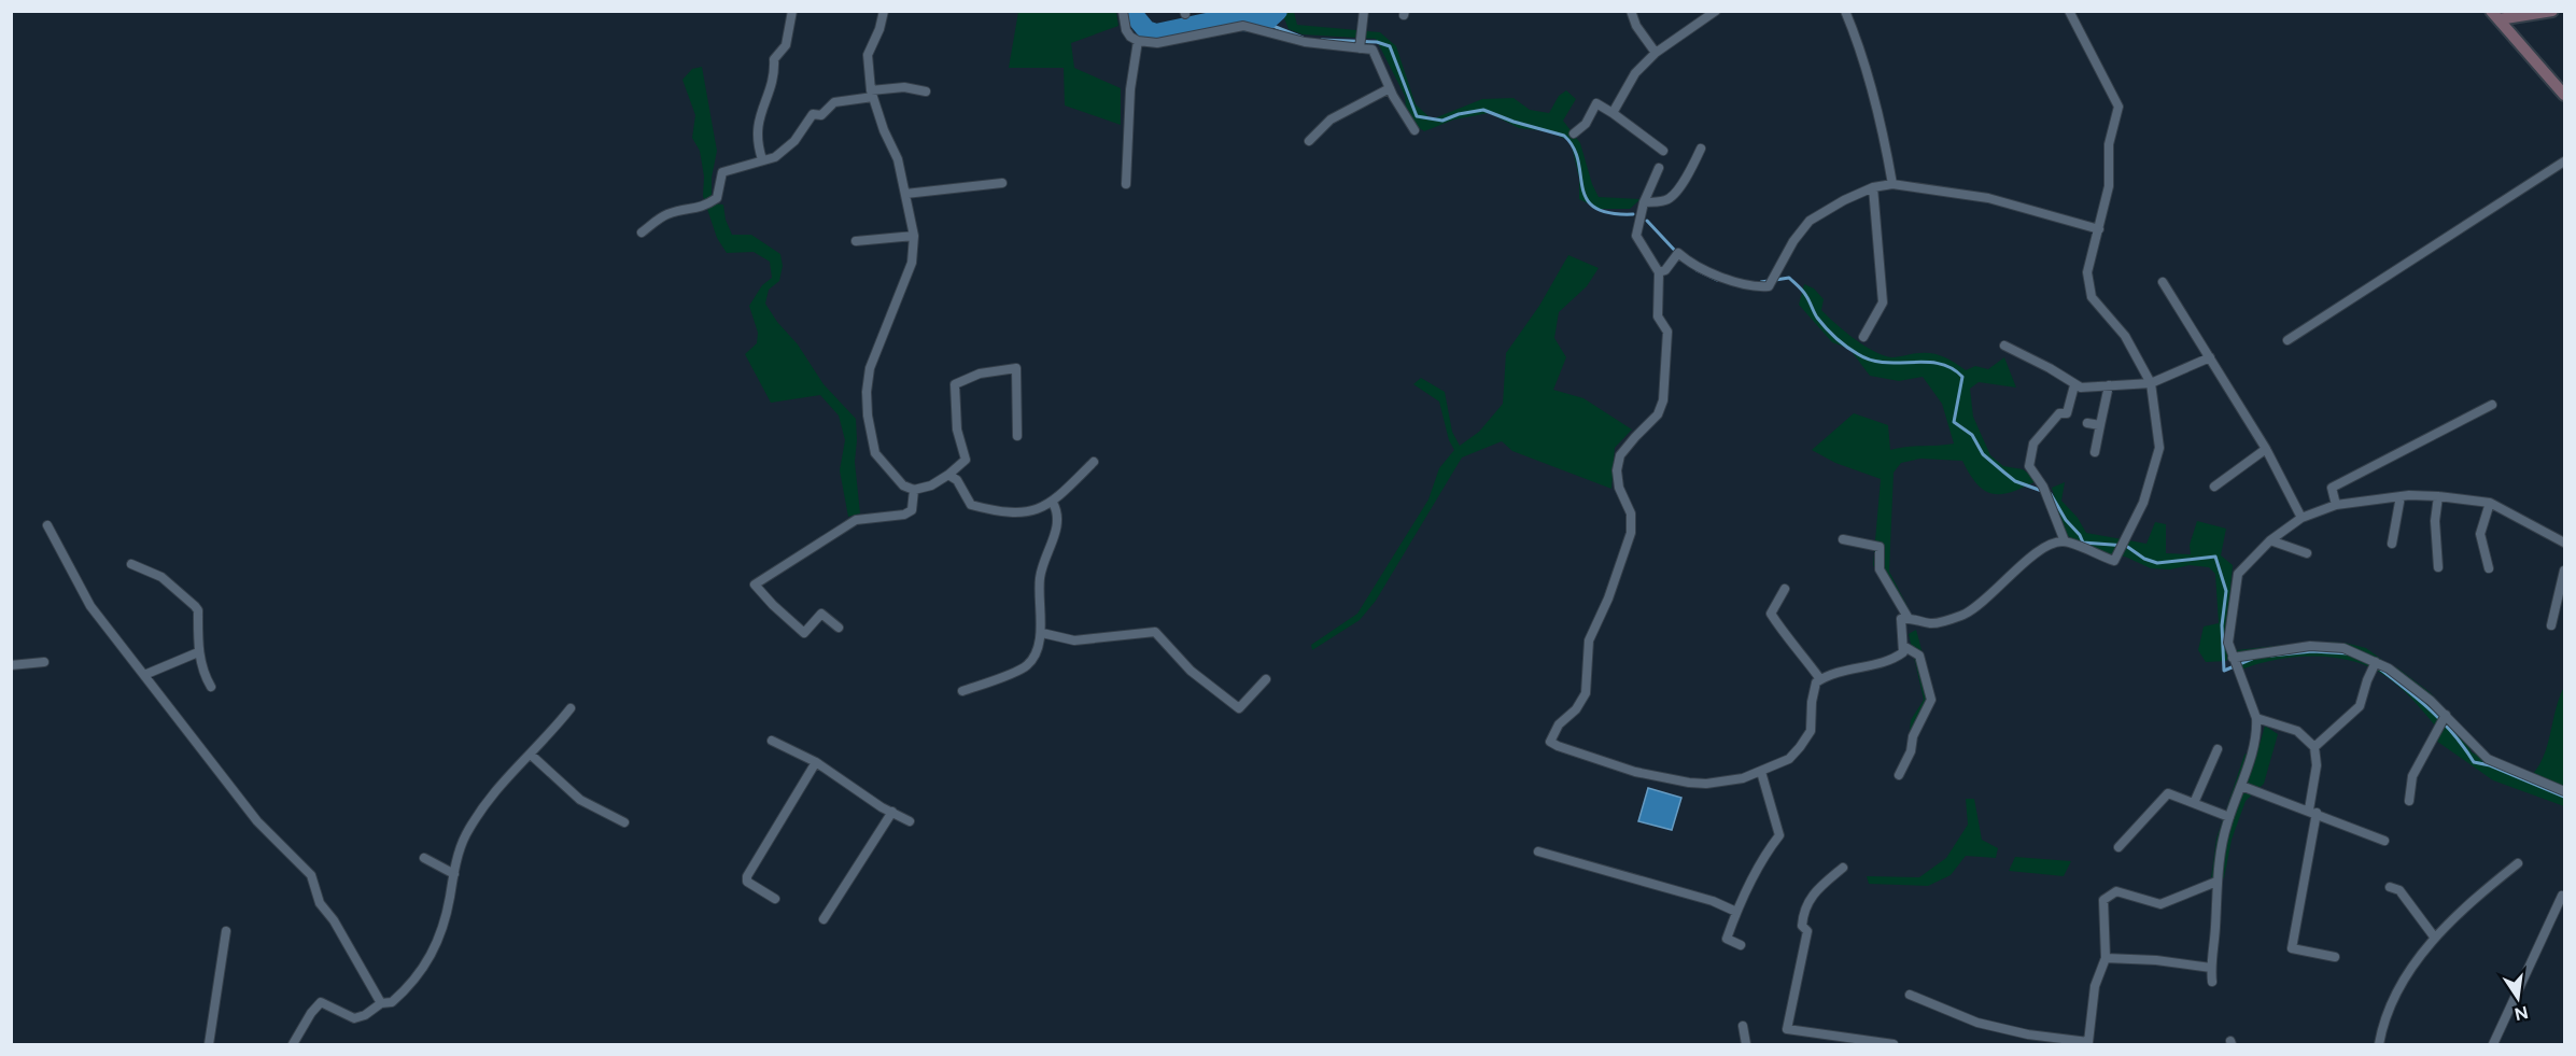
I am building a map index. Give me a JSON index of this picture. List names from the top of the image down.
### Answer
{
  "north": "bottom"
}
